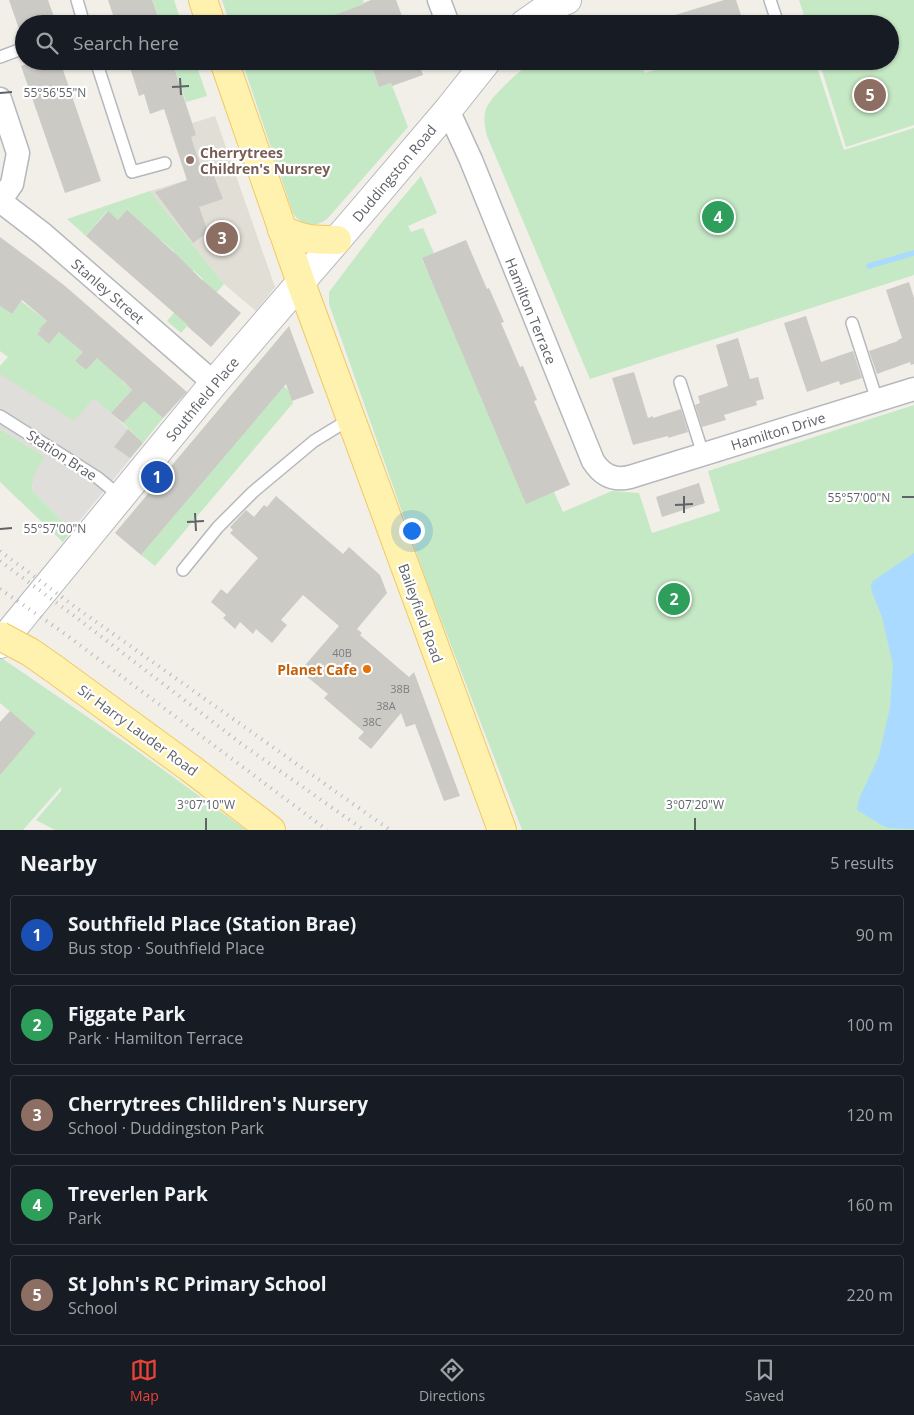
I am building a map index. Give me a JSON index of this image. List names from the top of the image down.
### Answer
{
  "streets": {
    "main road": ["Baileyfield Road", "Sir Harry Lauder Road"],
    "street": [
      "Duddingston Road",
      "Stanley Street",
      "Hamilton Terrace",
      "Southfield Place",
      "Hamilton Drive"
    ],
    "lane": ["Station Brae"]
  },
  "crossings": [
    ["Duddingston Road", "Hamilton Terrace"],
    ["Duddingston Road", "Southfield Place"],
    ["Duddingston Road", "Baileyfield Road"],
    ["Stanley Street", "Southfield Place"],
    ["Hamilton Terrace", "Hamilton Drive"],
    ["Southfield Place", "Station Brae"],
    ["Southfield Place", "Baileyfield Road"]
  ],
  "places": ["Cherrytrees Children's Nursrey", "Planet Cafe"],
  "house_numbers": [
    "40B",
    "38B",
    "38A",
    "38C"
  ],
  "page": {
    "search": "Search here",
    "pins": [
      "5",
      "4",
      "3",
      "1",
      "2"
    ],
    "heading": ["Nearby", "5 results"],
    "list": [
      {
        "mark": "1",
        "name": "Southfield Place (Station Brae)",
        "note": "Bus stop · Southfield Place",
        "value": "90 m"
      },
      {
        "mark": "2",
        "name": "Figgate Park",
        "note": "Park · Hamilton Terrace",
        "value": "100 m"
      },
      {
        "mark": "3",
        "name": "Cherrytrees Chlildren's Nursery",
        "note": "School · Duddingston Park",
        "value": "120 m"
      },
      {
        "mark": "4",
        "name": "Treverlen Park",
        "note": "Park",
        "value": "160 m"
      },
      {
        "mark": "5",
        "name": "St John's RC Primary School",
        "note": "School",
        "value": "220 m"
      }
    ],
    "nav": ["Map", "Directions", "Saved"]
  },
  "coordinates": [
    "55°56'55\"N",
    "55°57'00\"N",
    "3°07'10\"W",
    "3°07'20\"W"
  ]
}
